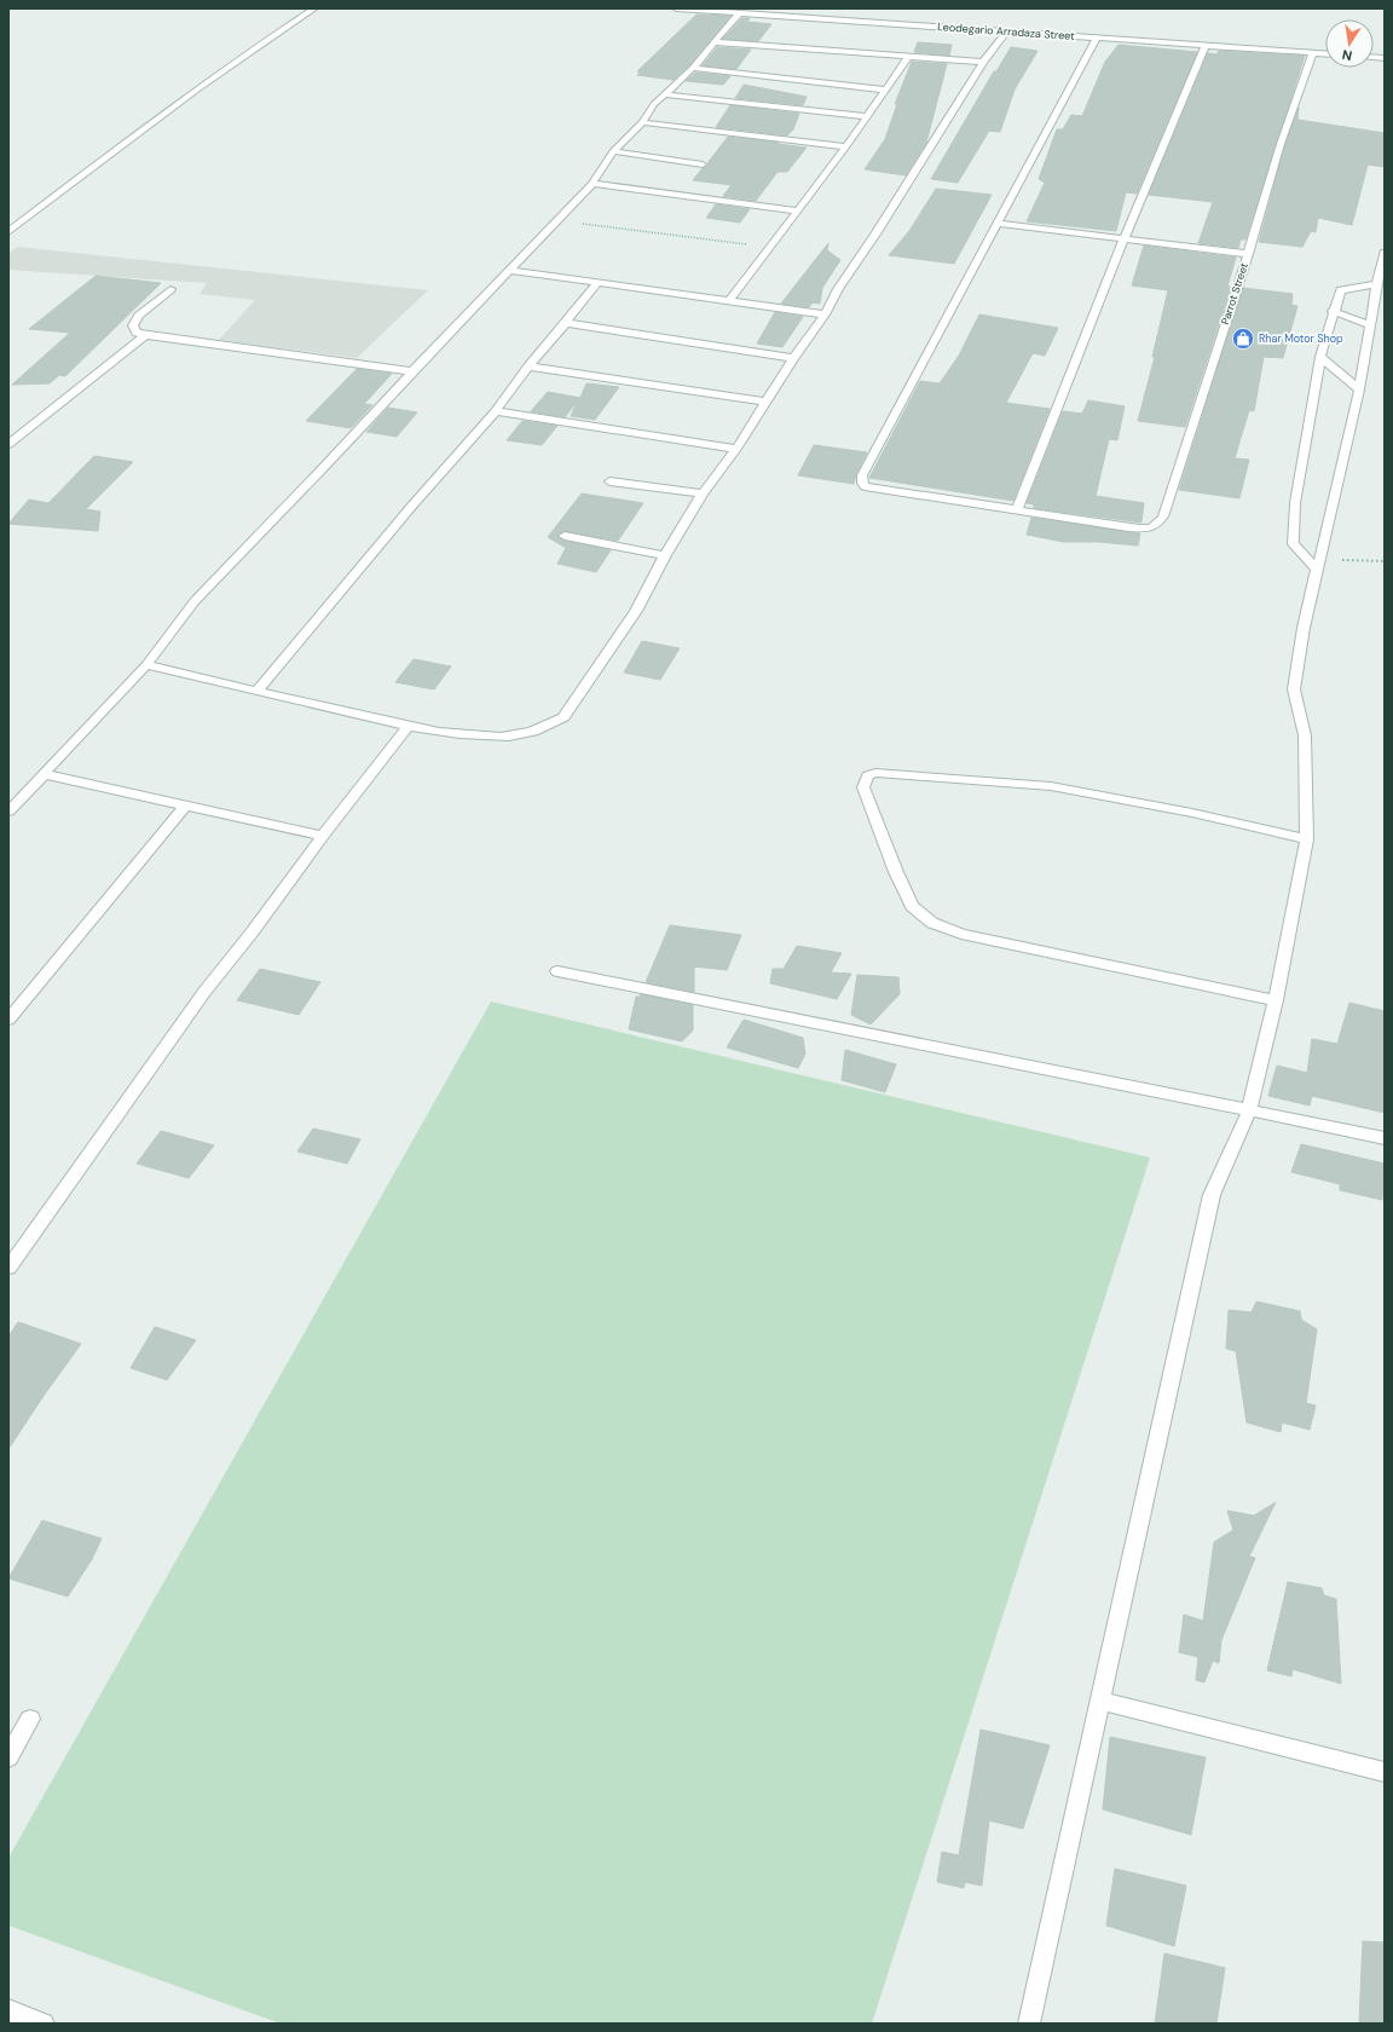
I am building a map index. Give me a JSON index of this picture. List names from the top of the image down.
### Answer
{
  "streets": {
    "street": ["Leodegario Arradaza Street", "Parrot Street"]
  },
  "crossings": [
    ["Leodegario Arradaza Street", "Parrot Street"]
  ],
  "places": {
    "shop": ["Rhar Motor Shop"]
  },
  "north": "bottom"
}
